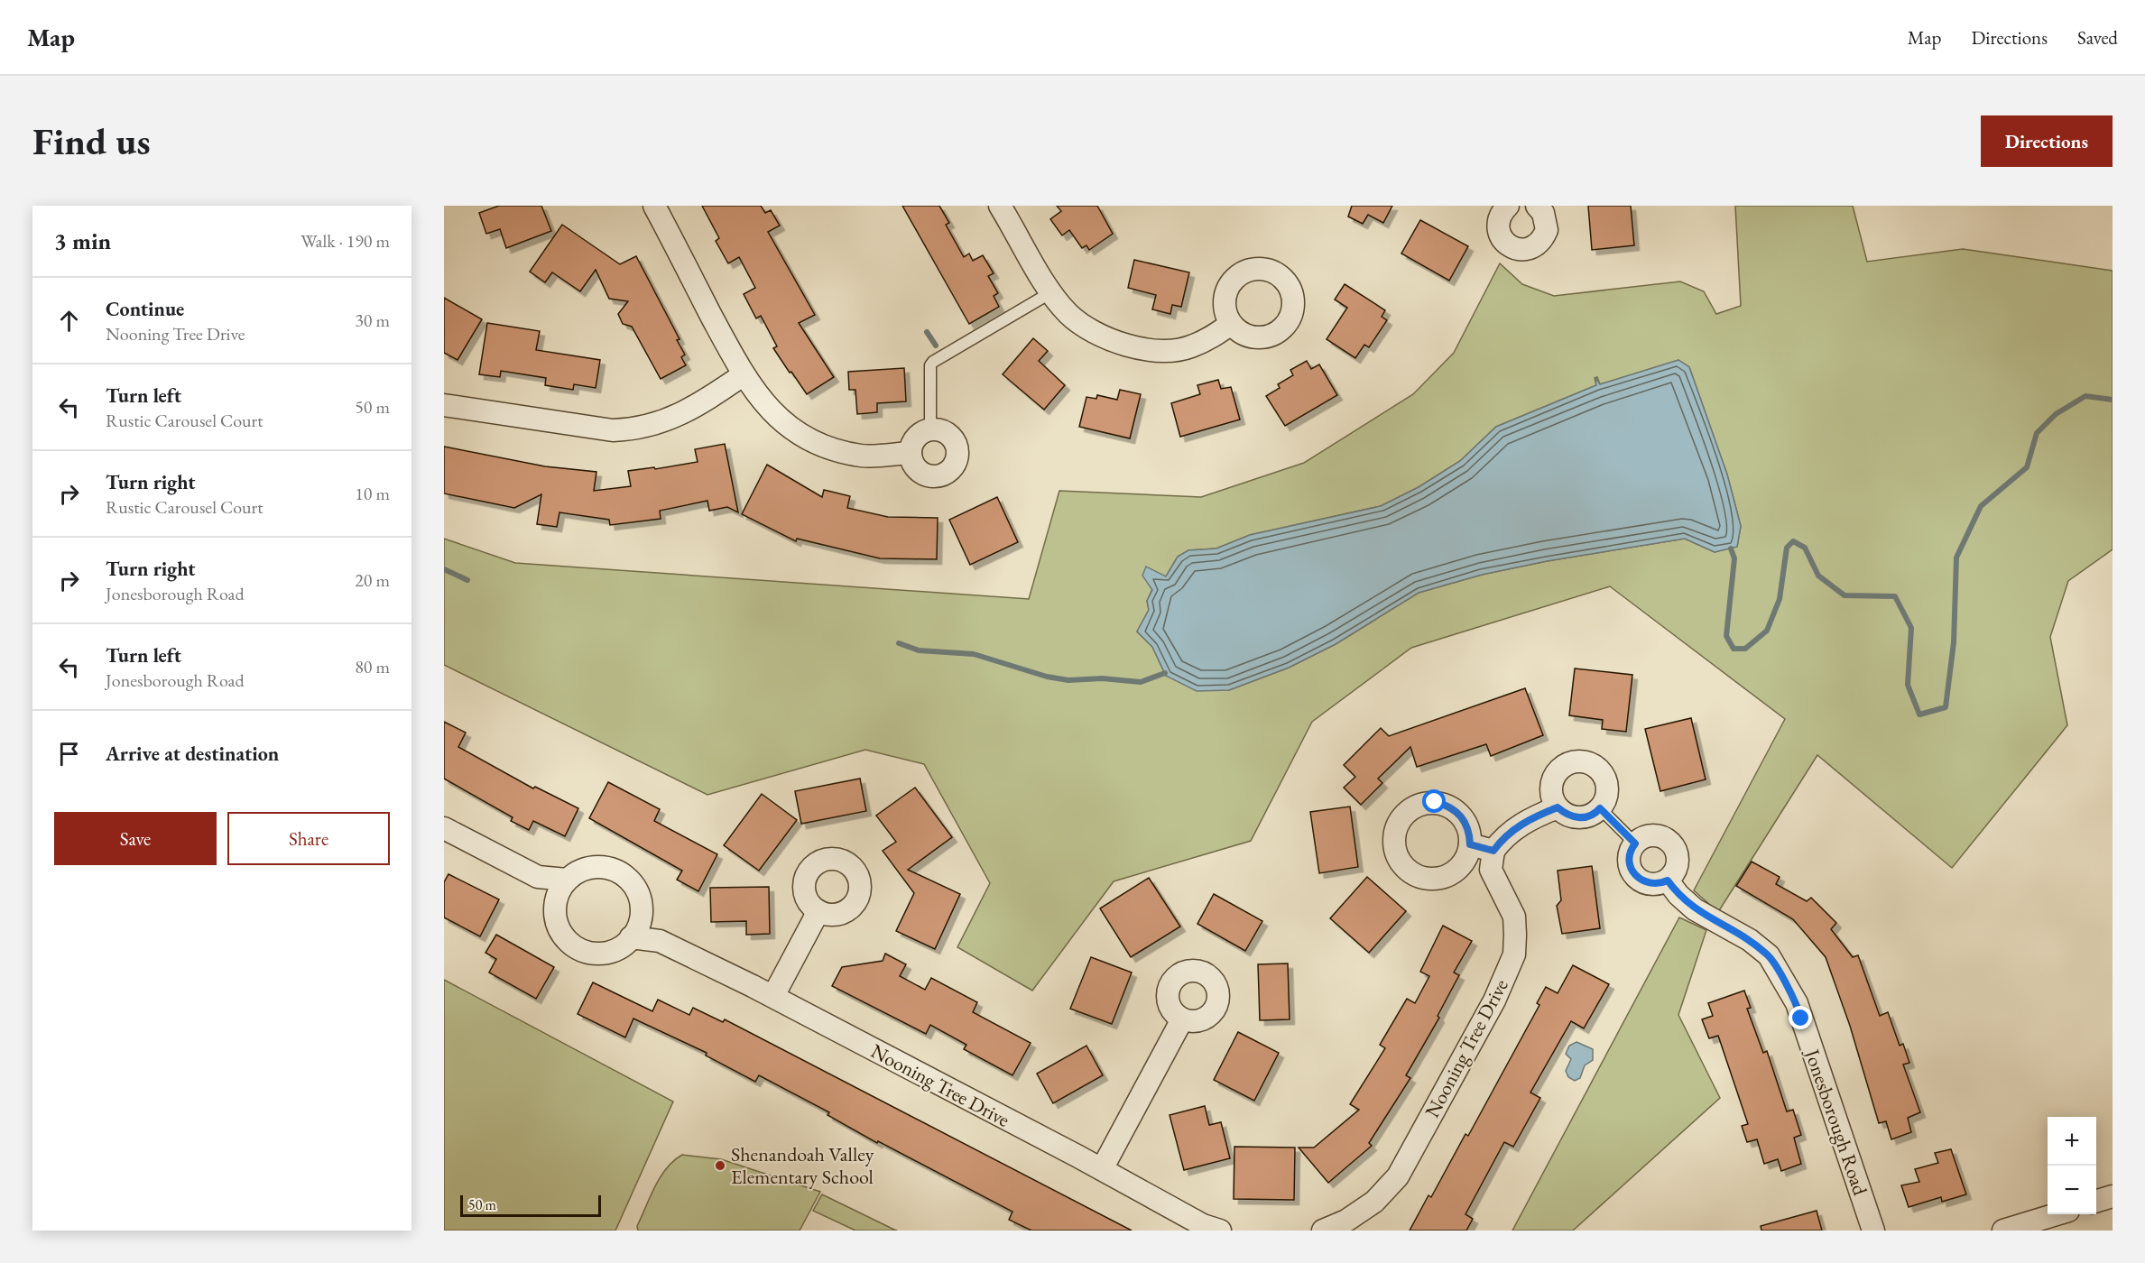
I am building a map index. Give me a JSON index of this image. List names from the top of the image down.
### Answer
{
  "streets": {
    "street": ["Nooning Tree Drive", "Jonesborough Road"]
  },
  "places": ["Shenandoah Valley Elementary School"],
  "scale_bar": "50 m",
  "page": {
    "header": "Map",
    "nav": ["Map", "Directions", "Saved"],
    "buttons": [
      "Directions",
      ["Save", "Share"]
    ],
    "title": "Find us",
    "heading": ["3 min", "Walk · 190 m"],
    "list": [
      ["Continue", "Nooning Tree Drive", "30 m"],
      ["Turn left", "Rustic Carousel Court", "50 m"],
      ["Turn right", "Rustic Carousel Court", "10 m"],
      ["Turn right", "Jonesborough Road", "20 m"],
      ["Turn left", "Jonesborough Road", "80 m"],
      "Arrive at destination"
    ],
    "map_buttons": ["+", "−"],
    "scale": "50 m"
  }
}
